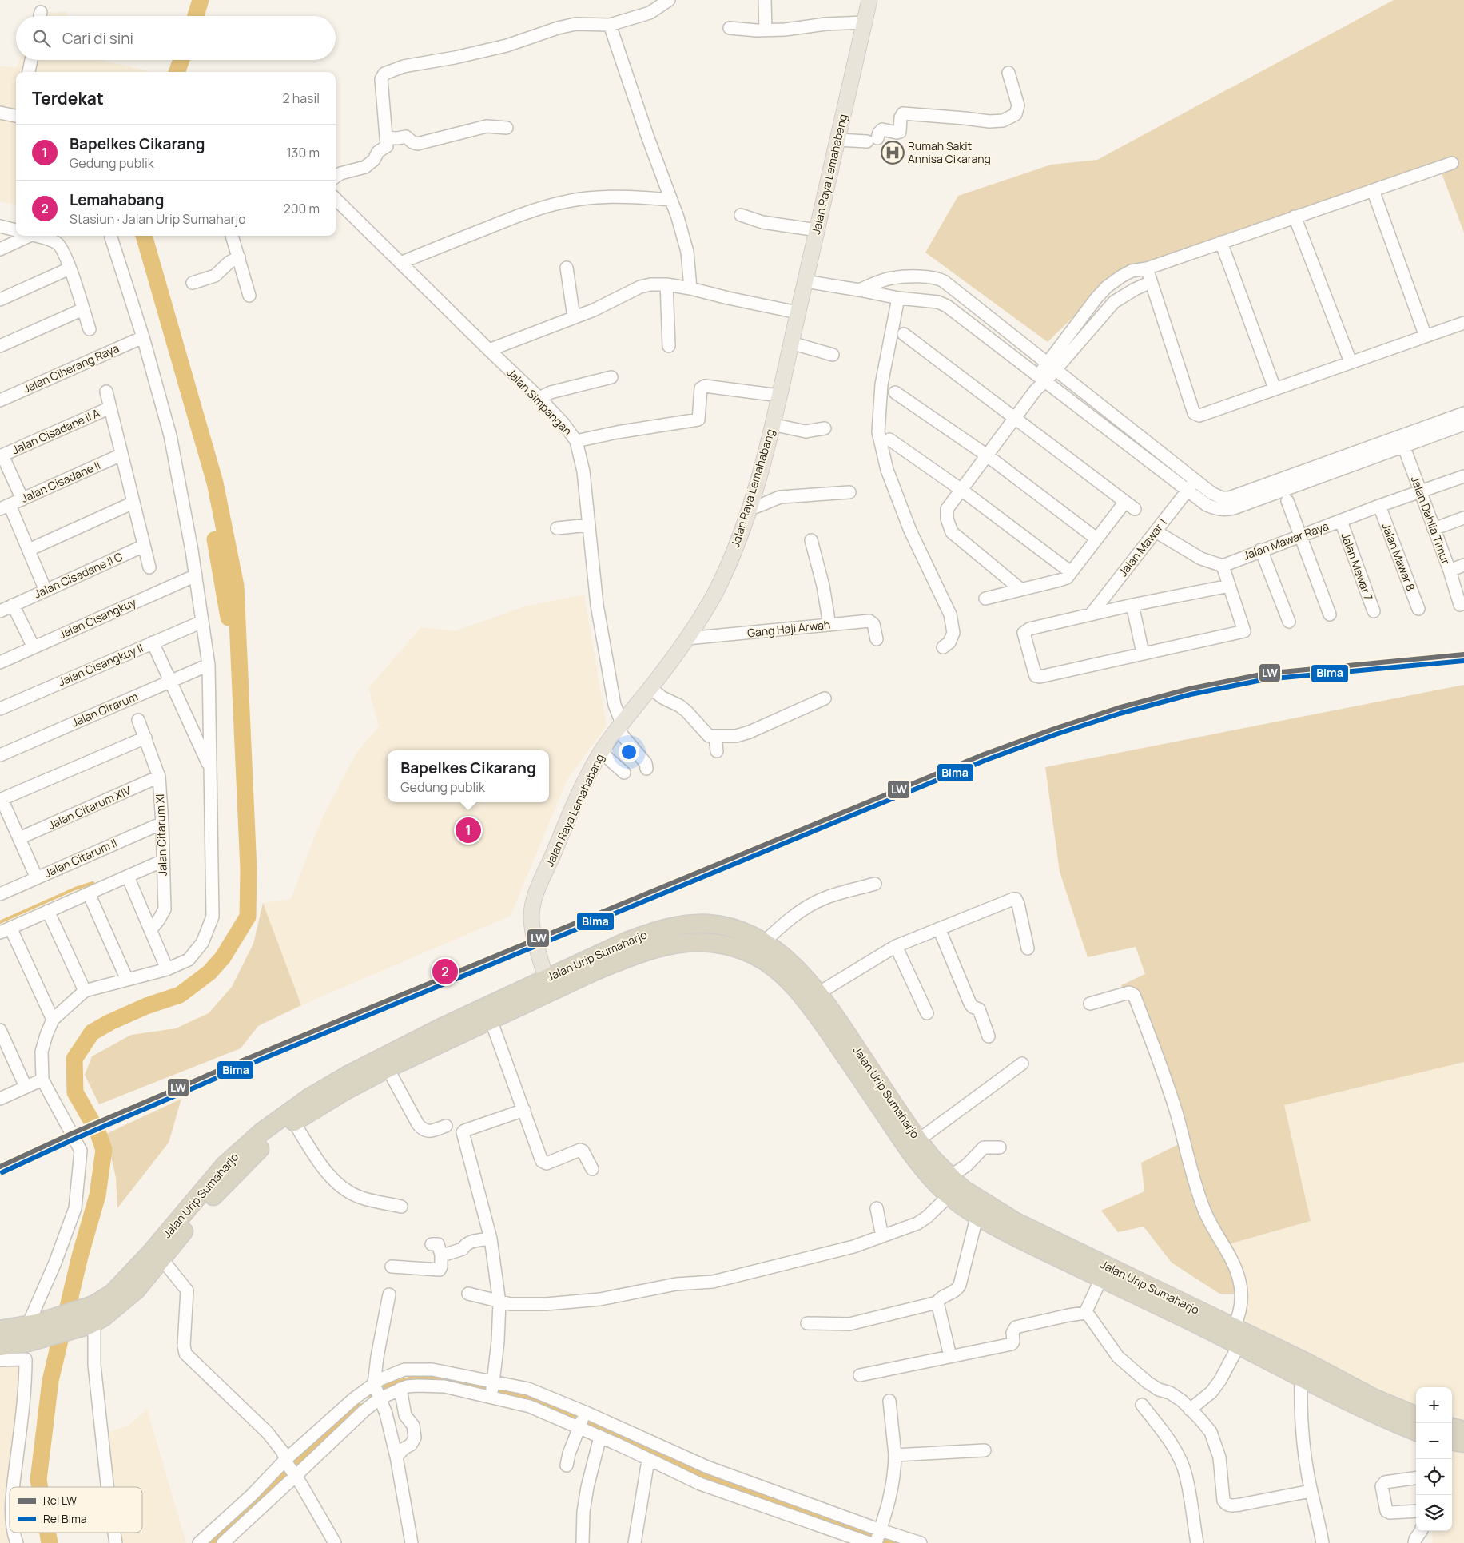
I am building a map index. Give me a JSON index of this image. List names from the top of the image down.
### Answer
{
  "streets": {
    "highway": ["Jalan Urip Sumaharjo"],
    "main road": ["Jalan Raya Lemahabang"],
    "street": [
      "Jalan Ciherang Raya",
      "Jalan Simpangan",
      "Jalan Cisadane II A",
      "Jalan Cisadane II",
      "Jalan Dahlia Timur",
      "Jalan Mawar Raya",
      "Jalan Mawar 1",
      "Jalan Mawar 8",
      "Jalan Mawar 7",
      "Jalan Cisadane II C",
      "Jalan Cisangkuy",
      "Gang Haji Arwah",
      "Jalan Cisangkuy II",
      "Jalan Citarum",
      "Jalan Citarum XIV",
      "Jalan Citarum XI",
      "Jalan Citarum II"
    ]
  },
  "crossings": [
    ["Jalan Raya Lemahabang", "Jalan Simpangan"],
    ["Jalan Raya Lemahabang", "Gang Haji Arwah"],
    ["Jalan Raya Lemahabang", "Jalan Urip Sumaharjo"],
    ["Jalan Cisadane II A", "Jalan Cisadane II"],
    ["Jalan Dahlia Timur", "Jalan Mawar Raya"],
    ["Jalan Mawar Raya", "Jalan Mawar 8"],
    ["Jalan Mawar Raya", "Jalan Mawar 7"],
    ["Jalan Citarum XIV", "Jalan Citarum XI"],
    ["Jalan Citarum XI", "Jalan Citarum II"]
  ],
  "places": {
    "hospital": ["Rumah Sakit Annisa Cikarang"]
  },
  "lines": ["rail line LW", "rail line Bima"],
  "legend": ["Rel LW", "Rel Bima"],
  "page": {
    "search": "Cari di sini",
    "heading": ["Terdekat", "2 hasil"],
    "list": [
      {
        "mark": "1",
        "name": "Bapelkes Cikarang",
        "note": "Gedung publik",
        "value": "130 m"
      },
      {
        "mark": "2",
        "name": "Lemahabang",
        "note": "Stasiun · Jalan Urip Sumaharjo",
        "value": "200 m"
      }
    ],
    "popup": ["Bapelkes Cikarang", "Gedung publik"],
    "pins": ["1", "2"],
    "map_buttons": ["+", "−"]
  }
}
